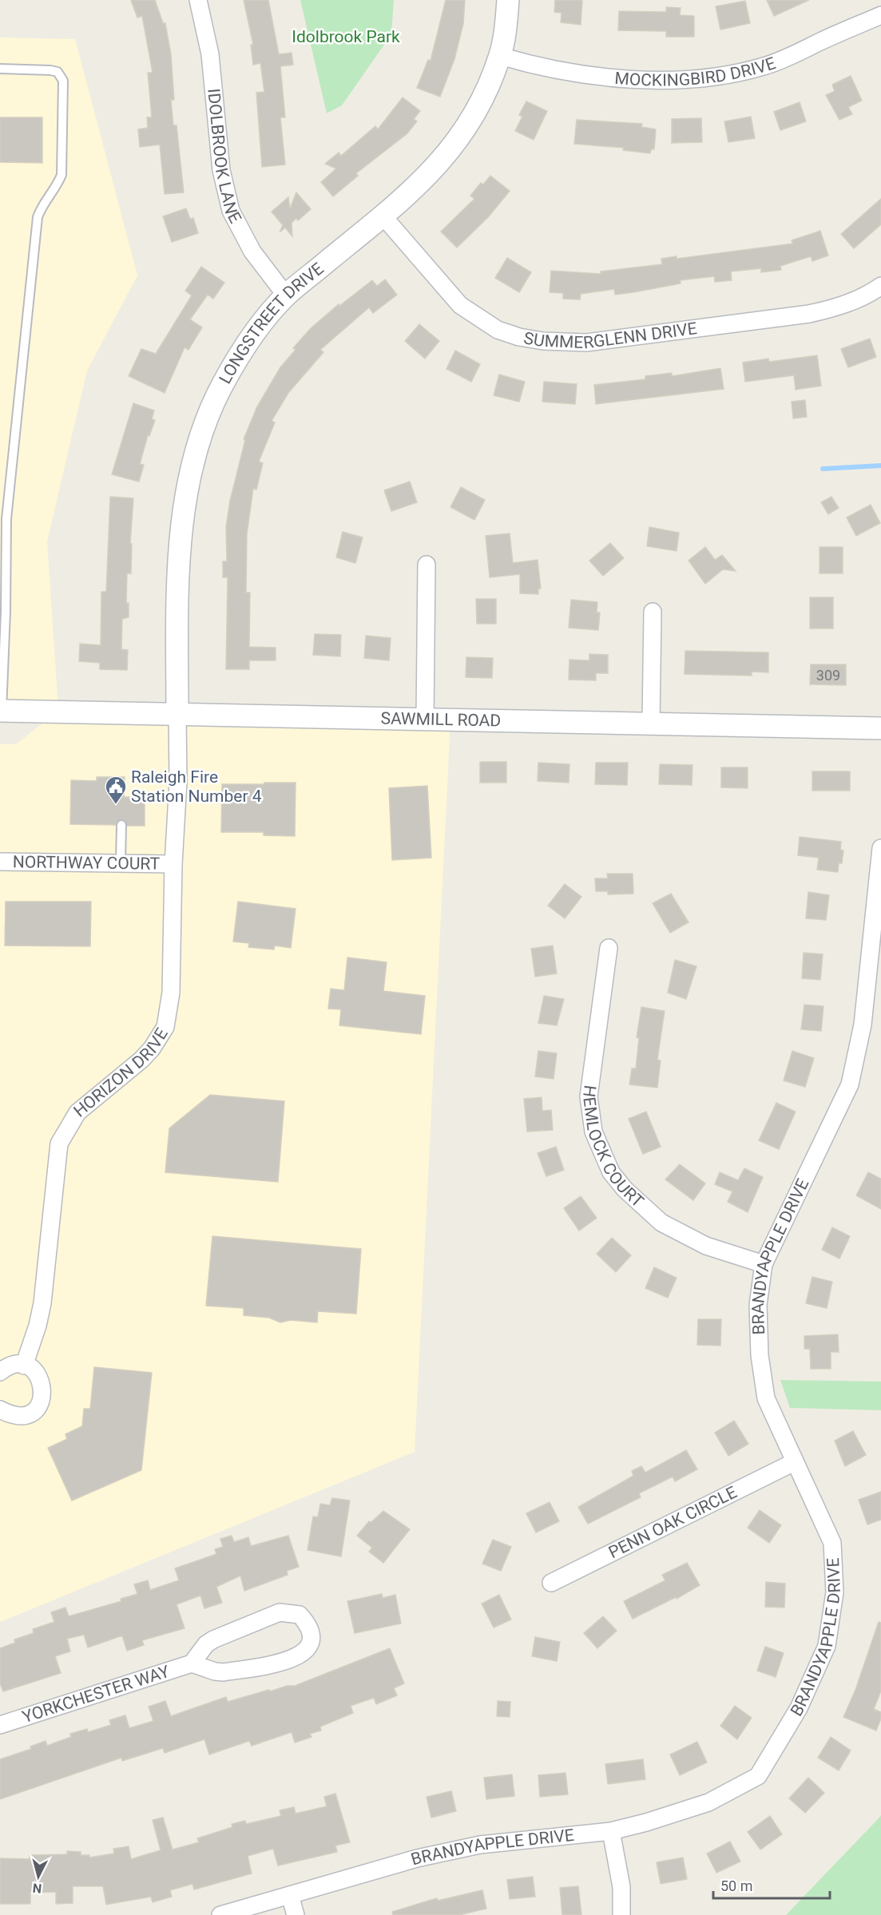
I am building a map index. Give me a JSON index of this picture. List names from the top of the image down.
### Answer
{
  "streets": {
    "street": [
      "MOCKINGBIRD DRIVE",
      "IDOLBROOK LANE",
      "LONGSTREET DRIVE",
      "SUMMERGLENN DRIVE",
      "SAWMILL ROAD",
      "NORTHWAY COURT",
      "HORIZON DRIVE",
      "HEMLOCK COURT",
      "BRANDYAPPLE DRIVE",
      "PENN OAK CIRCLE",
      "YORKCHESTER WAY"
    ]
  },
  "crossings": [
    ["MOCKINGBIRD DRIVE", "LONGSTREET DRIVE"],
    ["IDOLBROOK LANE", "LONGSTREET DRIVE"],
    ["LONGSTREET DRIVE", "SUMMERGLENN DRIVE"],
    ["LONGSTREET DRIVE", "SAWMILL ROAD"],
    ["LONGSTREET DRIVE", "HORIZON DRIVE"],
    ["SAWMILL ROAD", "HORIZON DRIVE"],
    ["NORTHWAY COURT", "HORIZON DRIVE"],
    ["HEMLOCK COURT", "BRANDYAPPLE DRIVE"],
    ["BRANDYAPPLE DRIVE", "PENN OAK CIRCLE"]
  ],
  "parks": ["Idolbrook Park"],
  "places": {
    "public building": ["Raleigh Fire Station Number 4"]
  },
  "house_numbers": ["309"],
  "scale_bar": "50 m",
  "north": "bottom"
}
